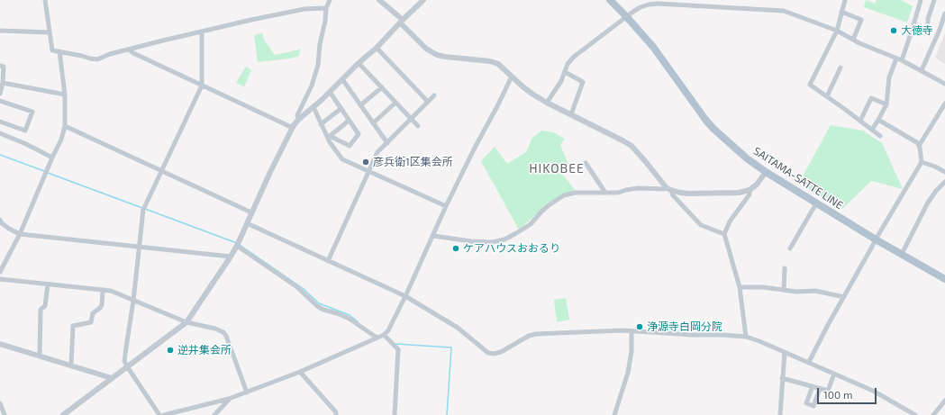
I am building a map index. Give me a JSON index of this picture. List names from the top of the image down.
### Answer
{
  "streets": {
    "main road": ["SAITAMA-SATTE LINE"]
  },
  "districts": ["HIKOBEE"],
  "places": [
    "大徳寺",
    "彦兵衛1区集会所",
    "ケアハウスおおるり",
    "浄源寺白岡分院",
    "逆井集会所"
  ],
  "scale_bar": "100 m"
}
